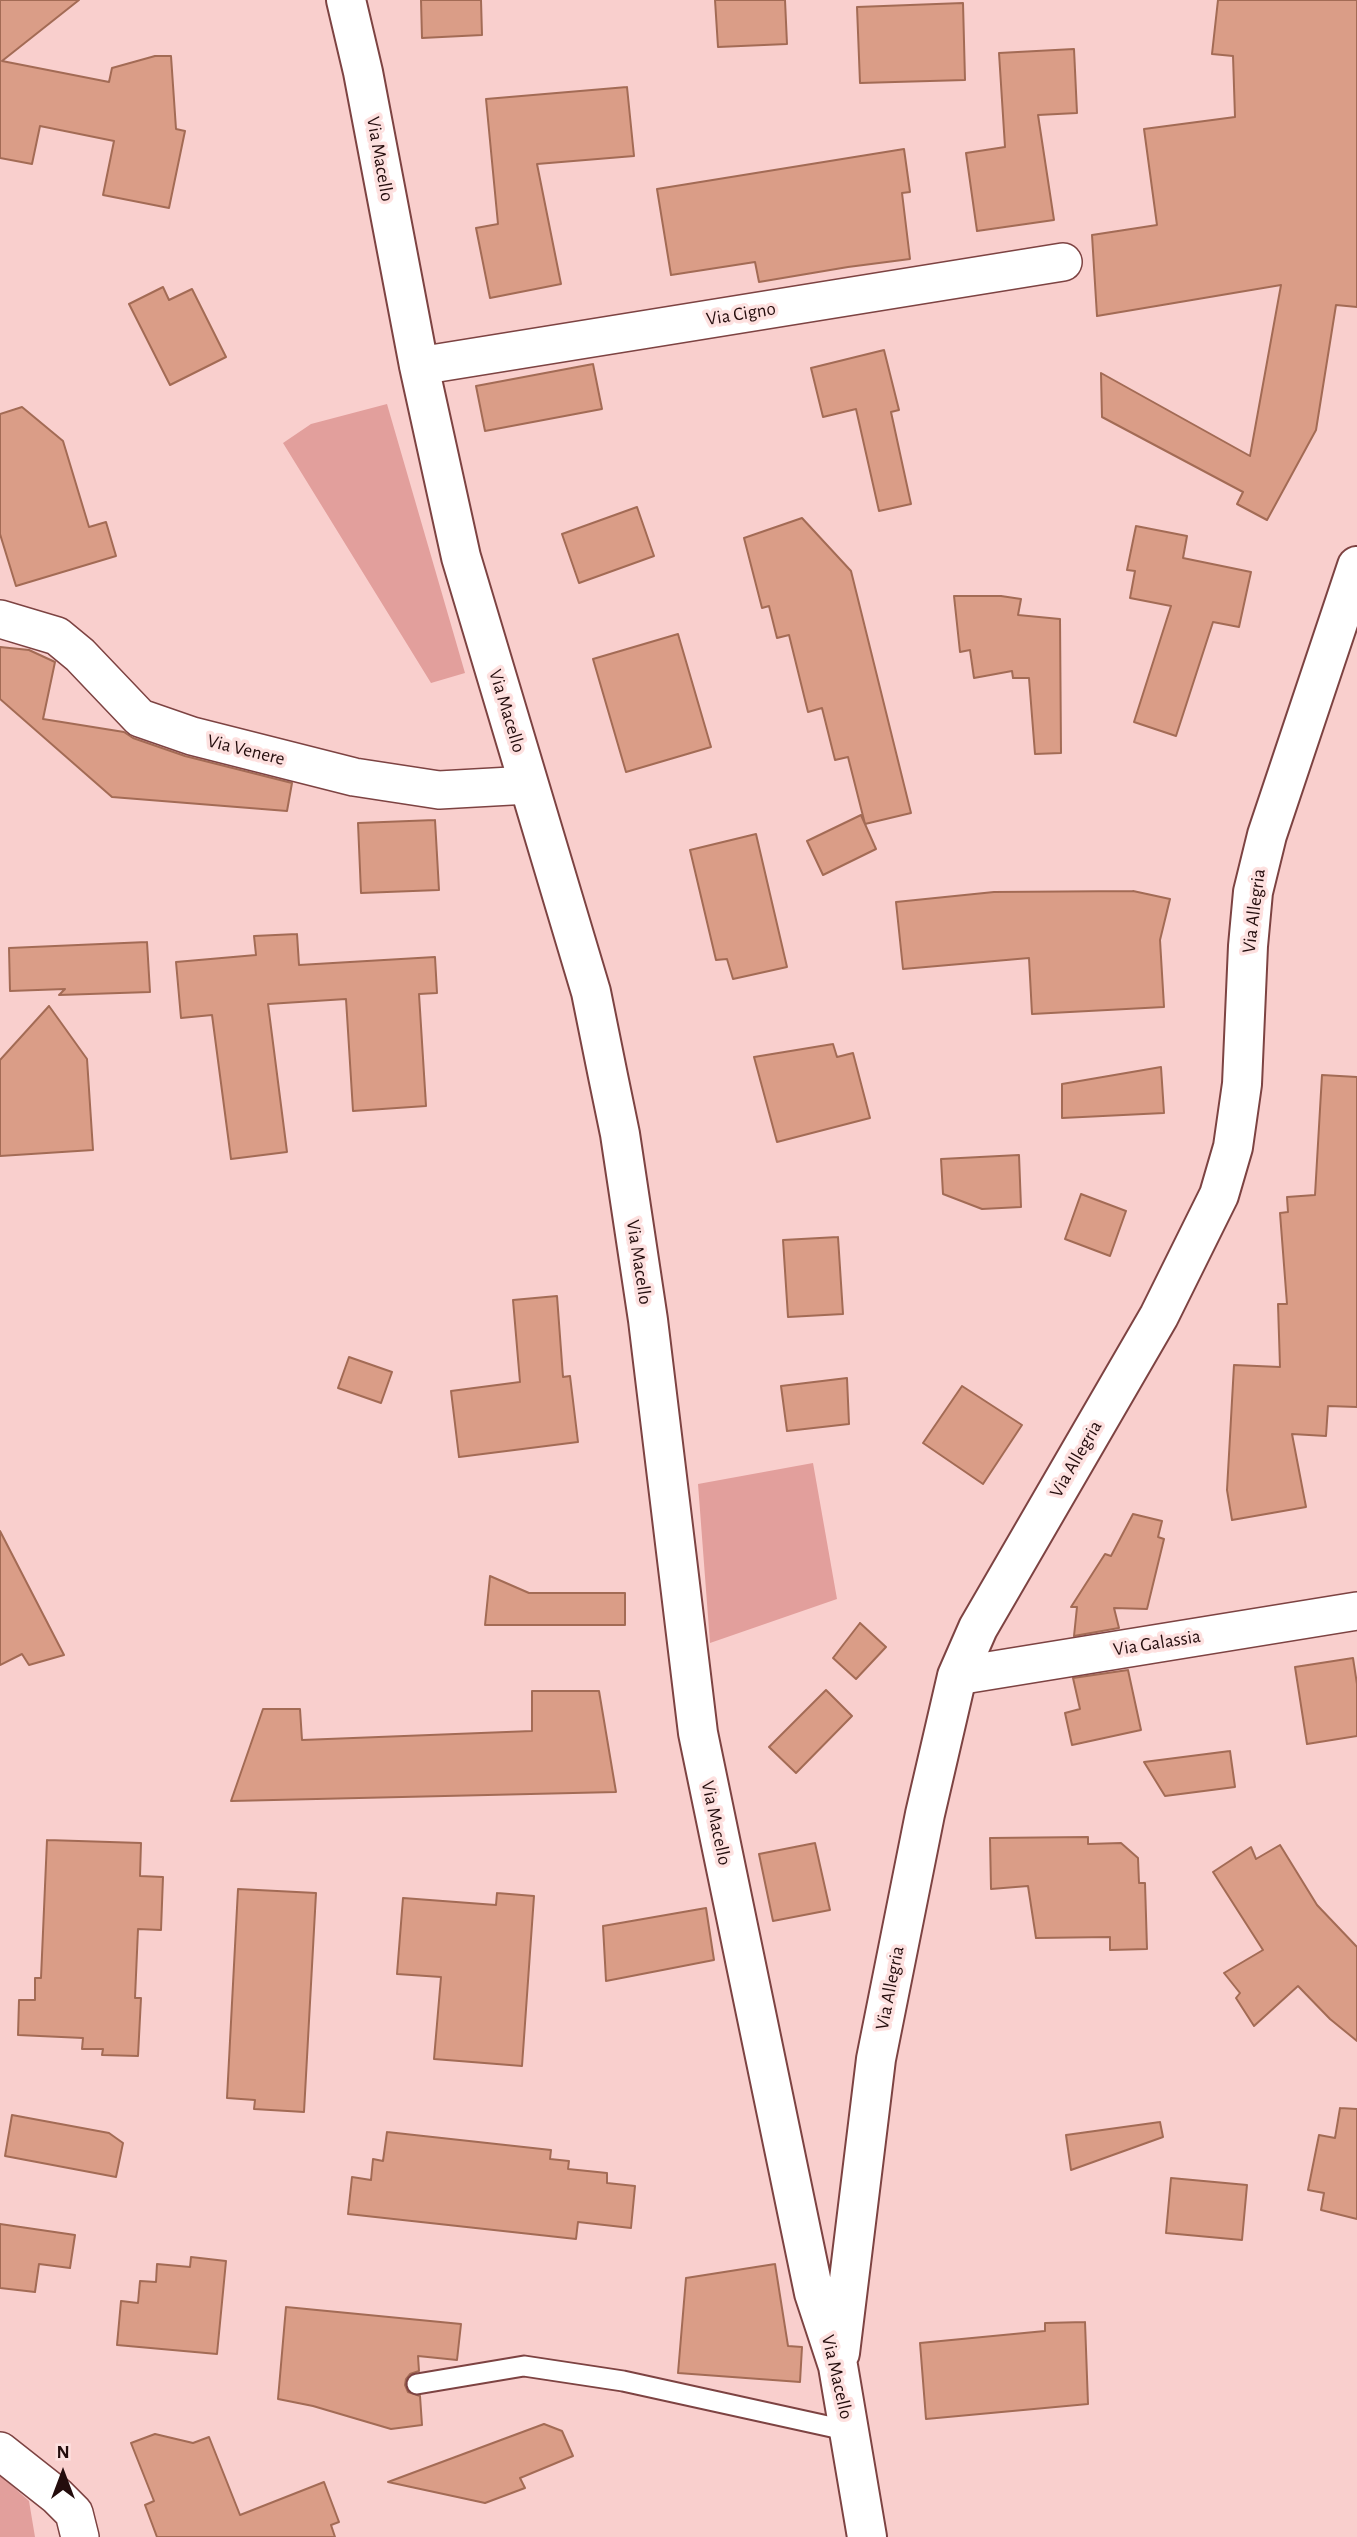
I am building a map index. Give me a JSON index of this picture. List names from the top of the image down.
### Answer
{
  "streets": {
    "street": [
      "Via Macello",
      "Via Cigno",
      "Via Venere",
      "Via Allegria",
      "Via Galassia"
    ]
  },
  "crossings": [
    ["Via Macello", "Via Cigno"],
    ["Via Macello", "Via Venere"],
    ["Via Macello", "Via Allegria"],
    ["Via Allegria", "Via Galassia"]
  ],
  "north": "top"
}
